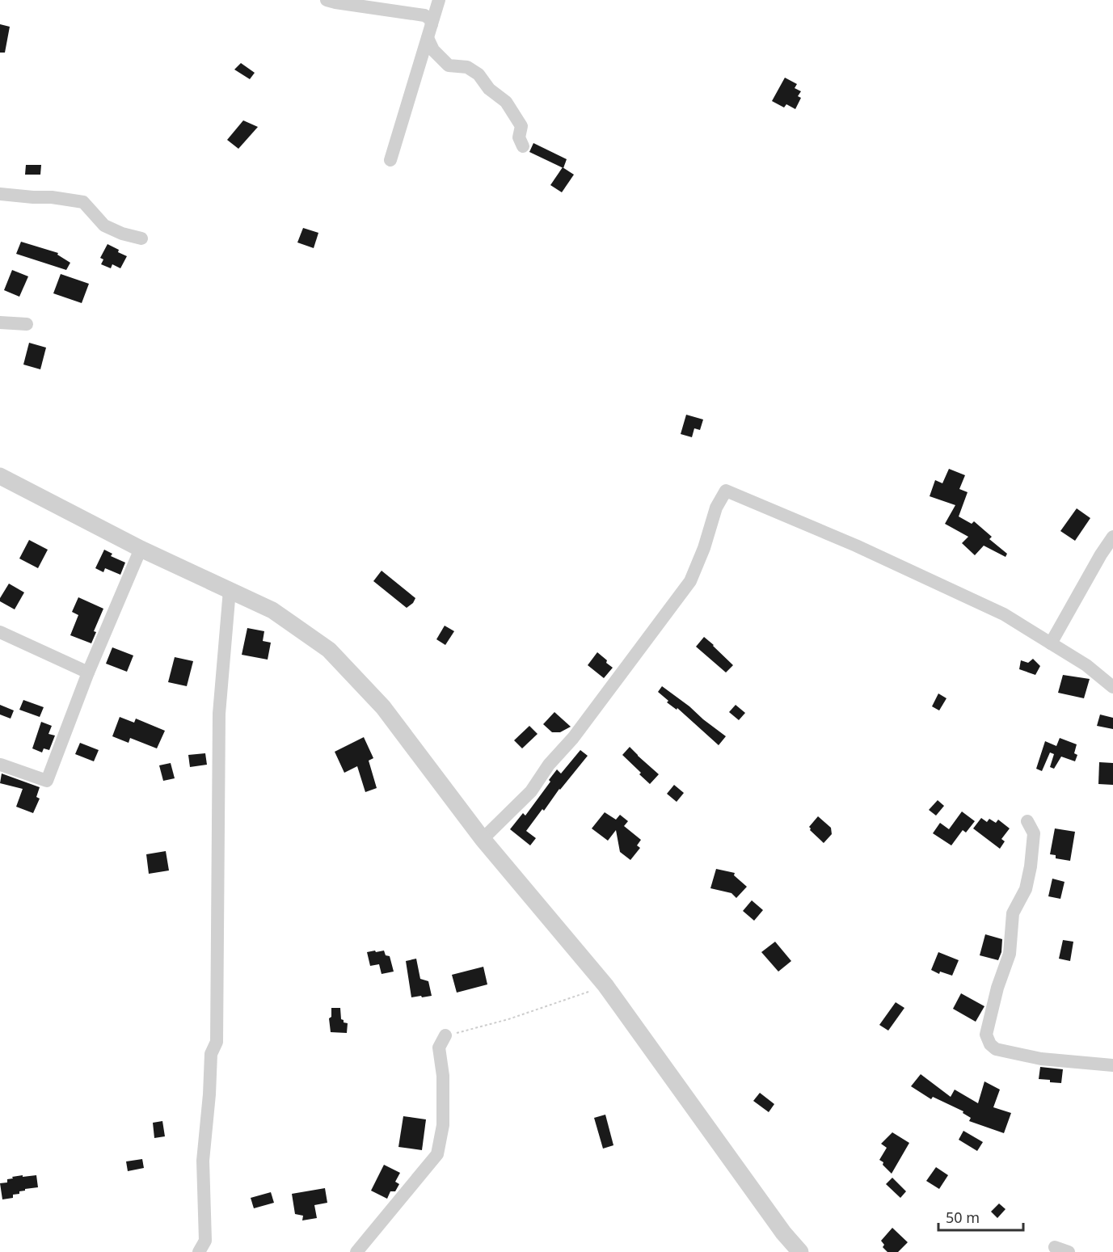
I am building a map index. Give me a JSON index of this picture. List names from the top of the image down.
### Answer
{
  "scale_bar": "50 m"
}
